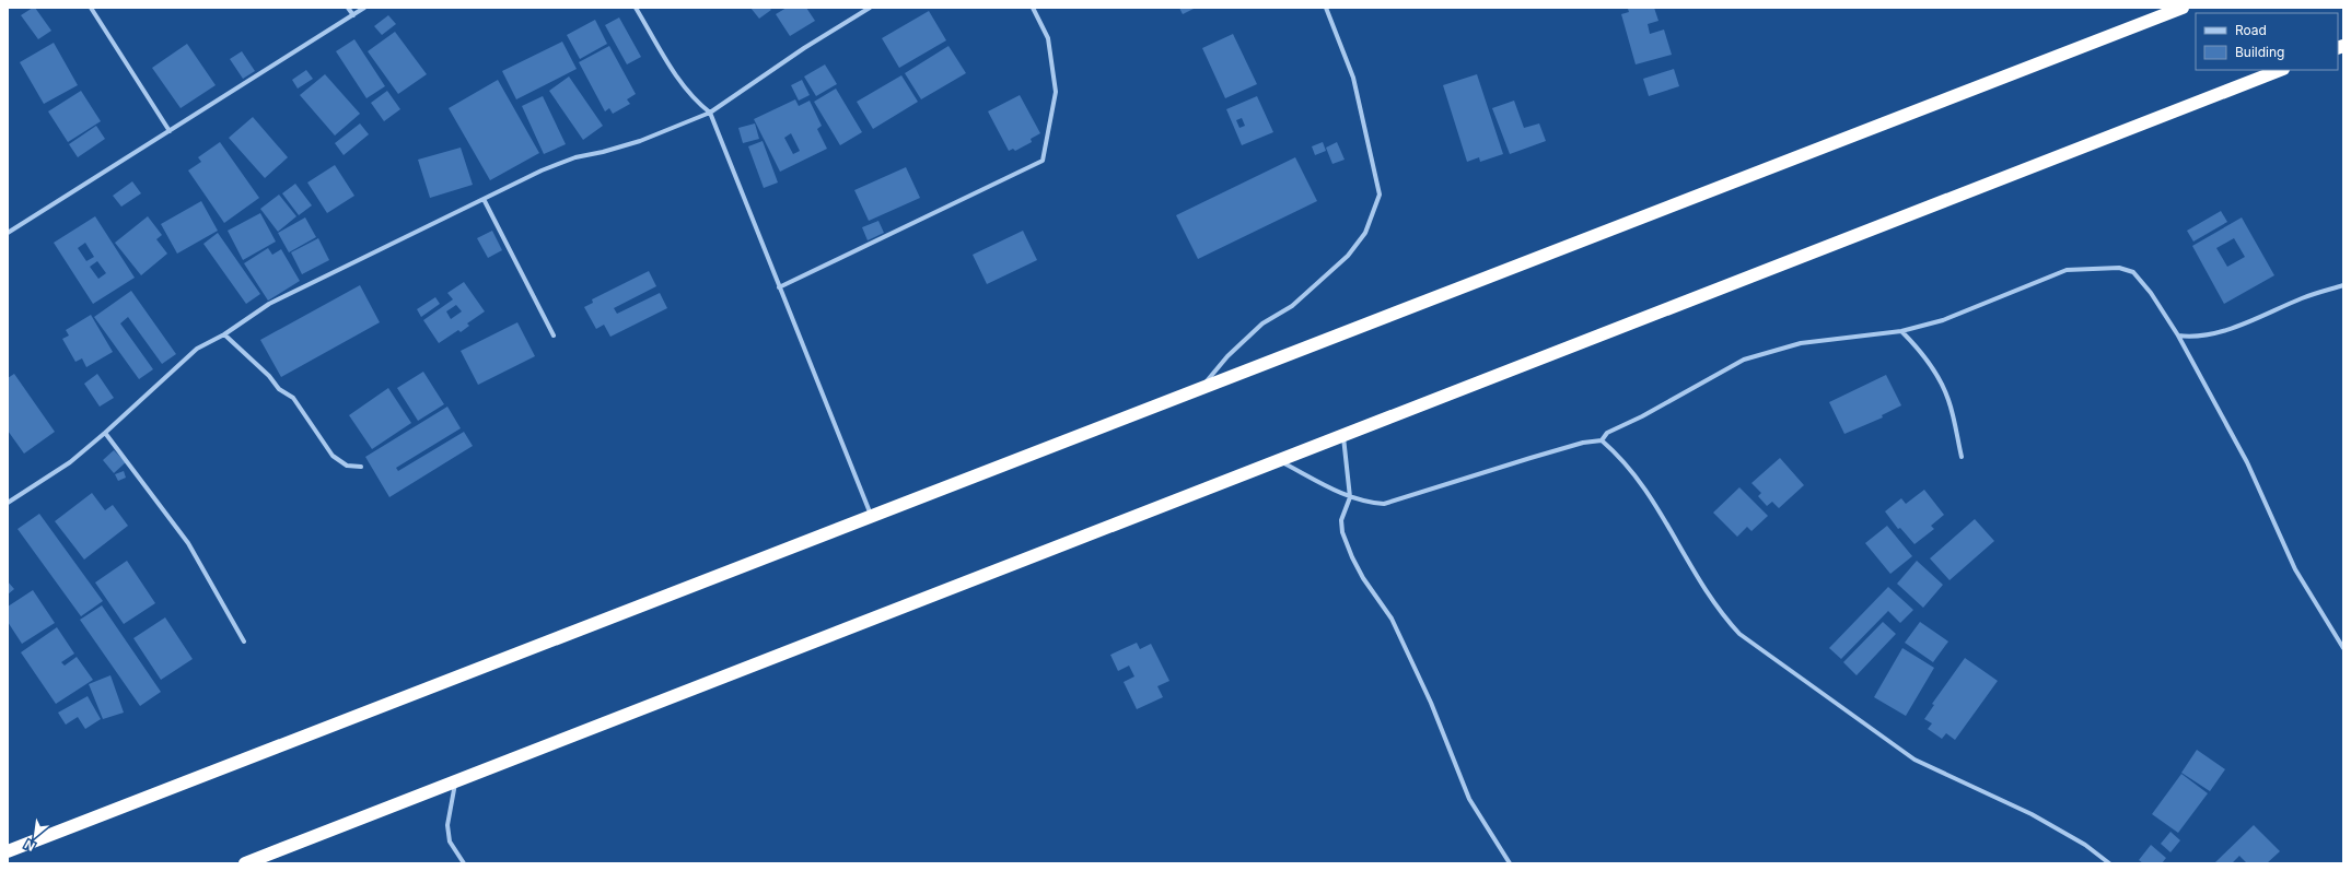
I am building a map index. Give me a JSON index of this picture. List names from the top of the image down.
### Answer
{
  "legend": ["Road", "Building"],
  "north": "bottom left"
}
